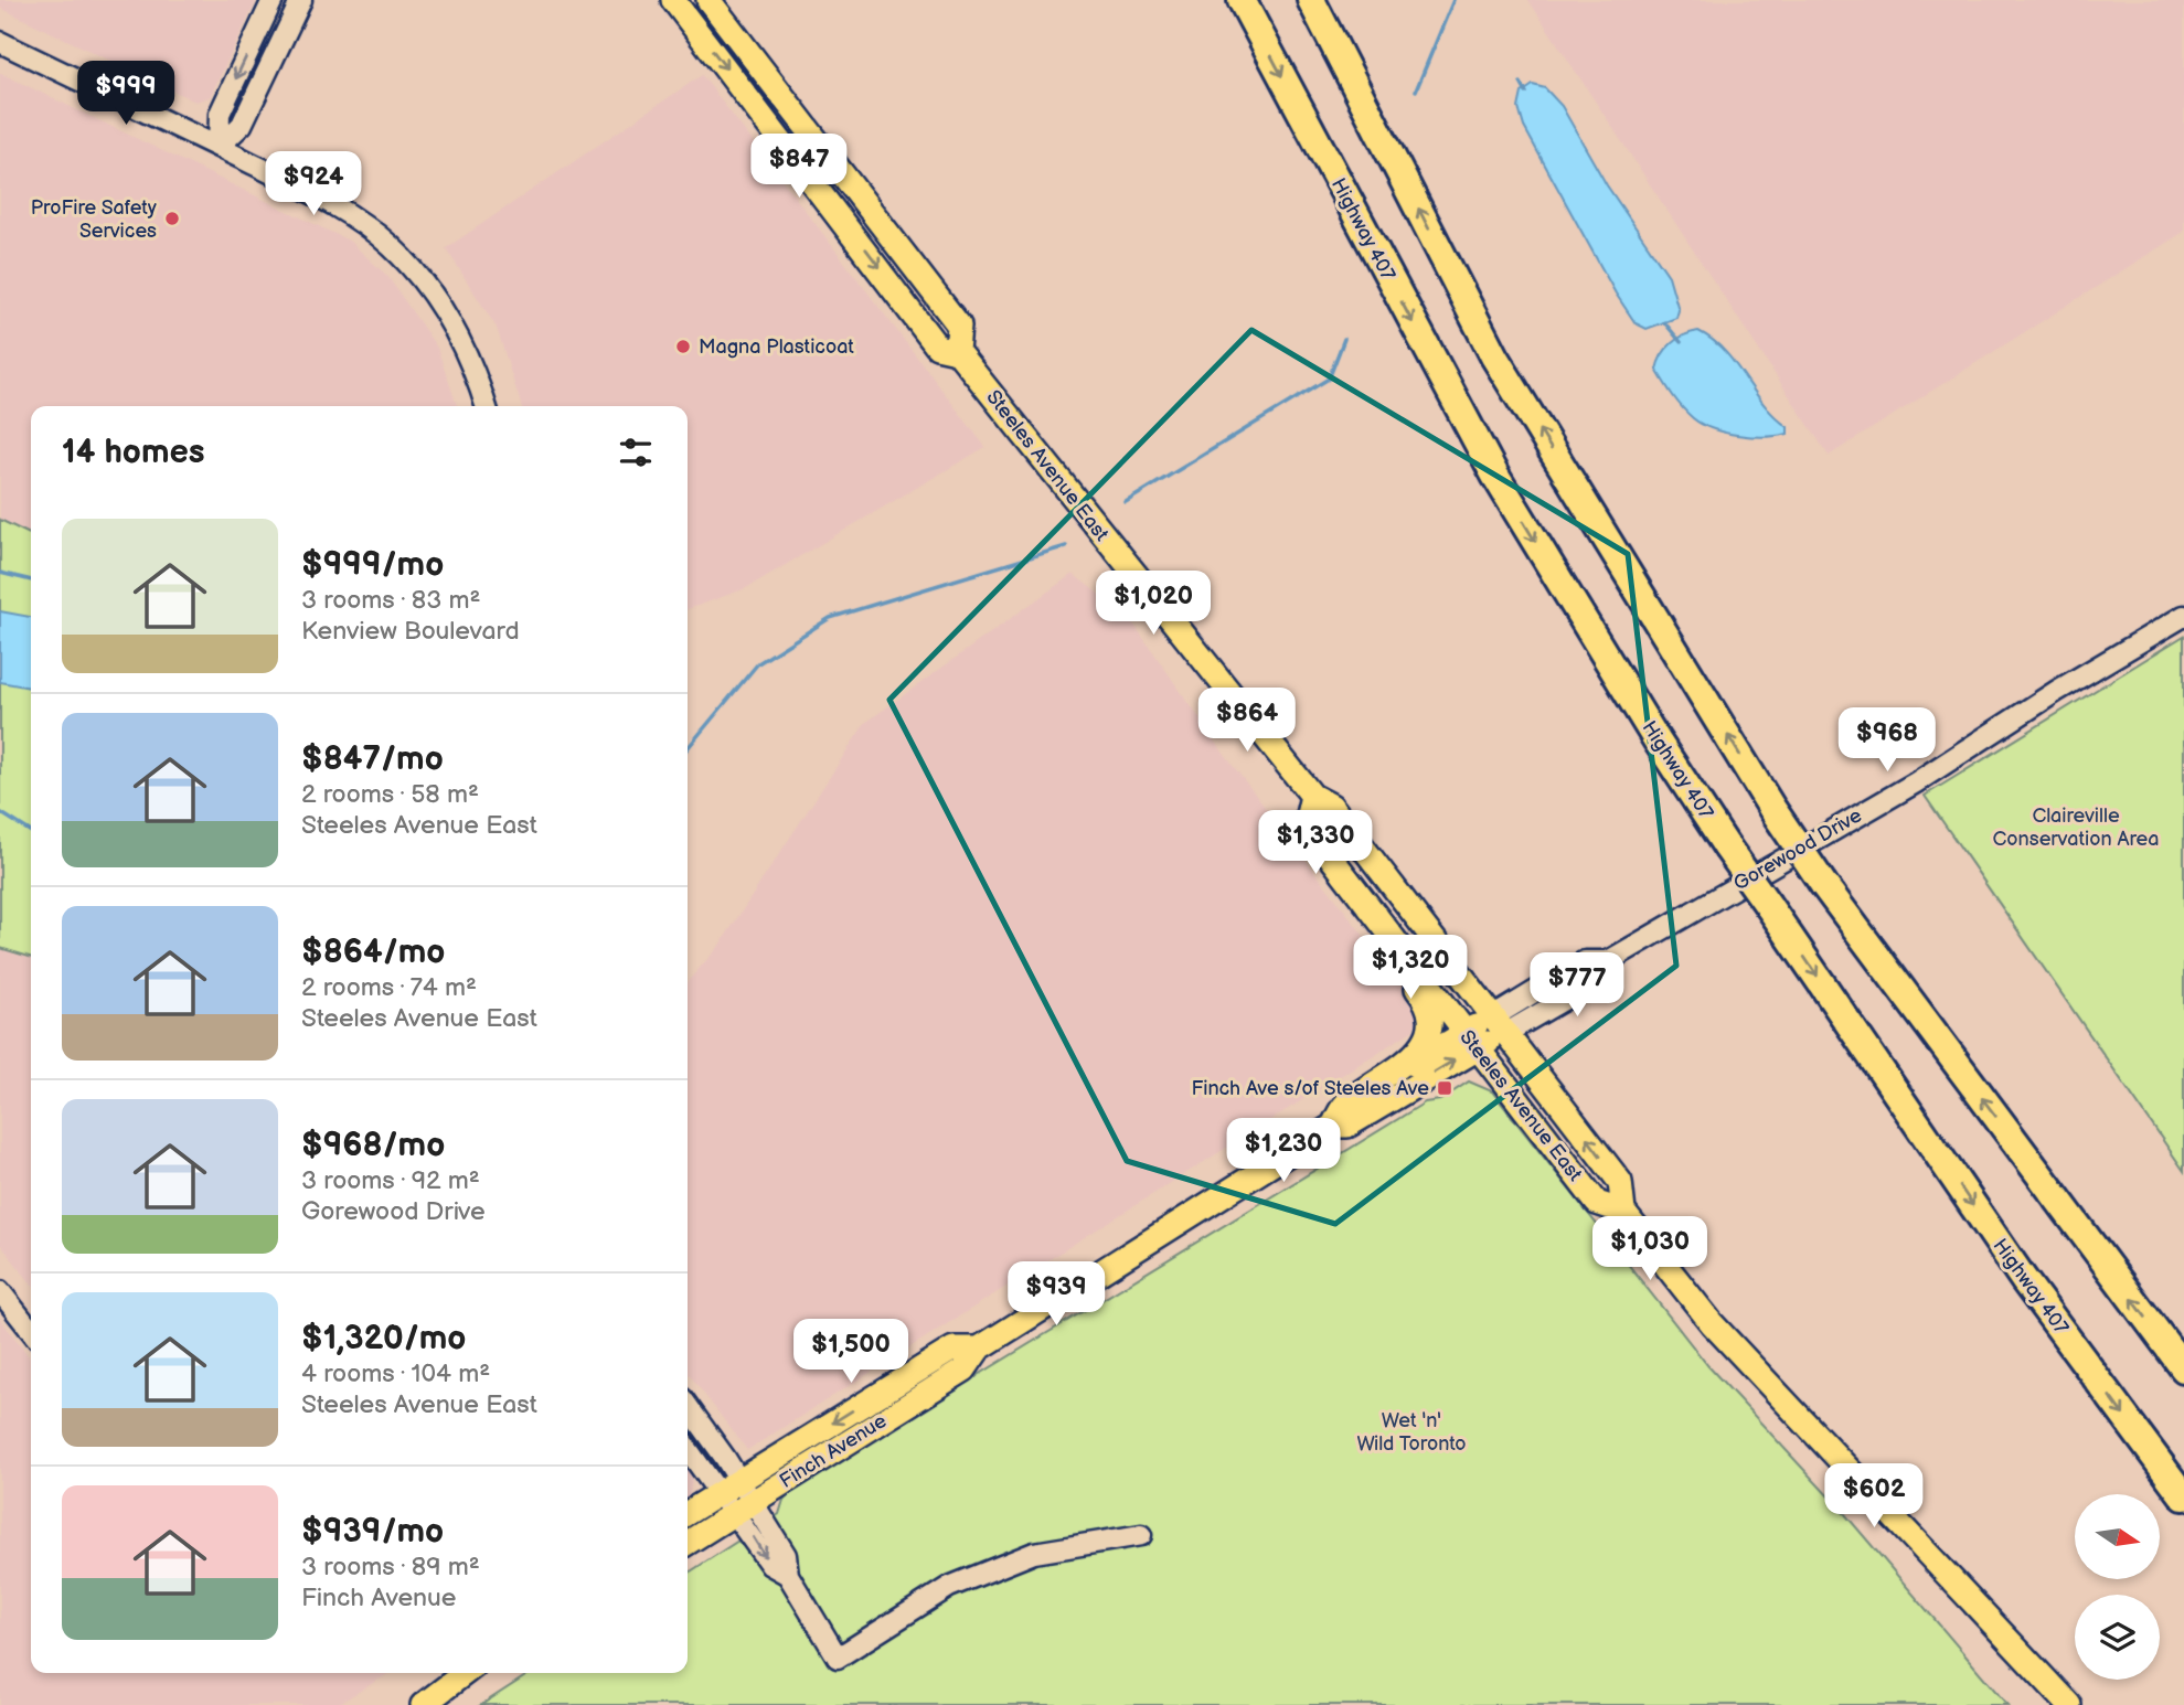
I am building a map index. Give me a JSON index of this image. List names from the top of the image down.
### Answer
{
  "streets": {
    "highway": ["Highway 407"],
    "main road": ["Steeles Avenue East", "Finch Avenue"],
    "street": ["Gorewood Drive"]
  },
  "crossings": [
    ["Steeles Avenue East", "Gorewood Drive"],
    ["Steeles Avenue East", "Finch Avenue"],
    ["Gorewood Drive", "Finch Avenue"]
  ],
  "parks": ["Claireville Conservation Area", "Wet 'n' Wild Toronto"],
  "places": {
    "other": ["ProFire Safety Services", "Magna Plasticoat"],
    "transit": ["Finch Ave s/of Steeles Ave"]
  },
  "north": "right",
  "page": {
    "price": [
      "$999",
      "$847",
      "$924",
      "$1,020",
      "$864",
      "$968",
      "$1,330",
      "$1,320",
      "$777",
      "$1,230",
      "$1,030",
      "$939",
      "$1,500",
      "$602"
    ],
    "heading": "14 homes",
    "list": [
      {
        "name": "$999/mo",
        "note": "3 rooms · 83 m² · Kenview Boulevard"
      },
      {
        "name": "$847/mo",
        "note": "2 rooms · 58 m² · Steeles Avenue East"
      },
      {
        "name": "$864/mo",
        "note": "2 rooms · 74 m² · Steeles Avenue East"
      },
      {
        "name": "$968/mo",
        "note": "3 rooms · 92 m² · Gorewood Drive"
      },
      {
        "name": "$1,320/mo",
        "note": "4 rooms · 104 m² · Steeles Avenue East"
      },
      {
        "name": "$939/mo",
        "note": "3 rooms · 89 m² · Finch Avenue"
      }
    ]
  }
}
